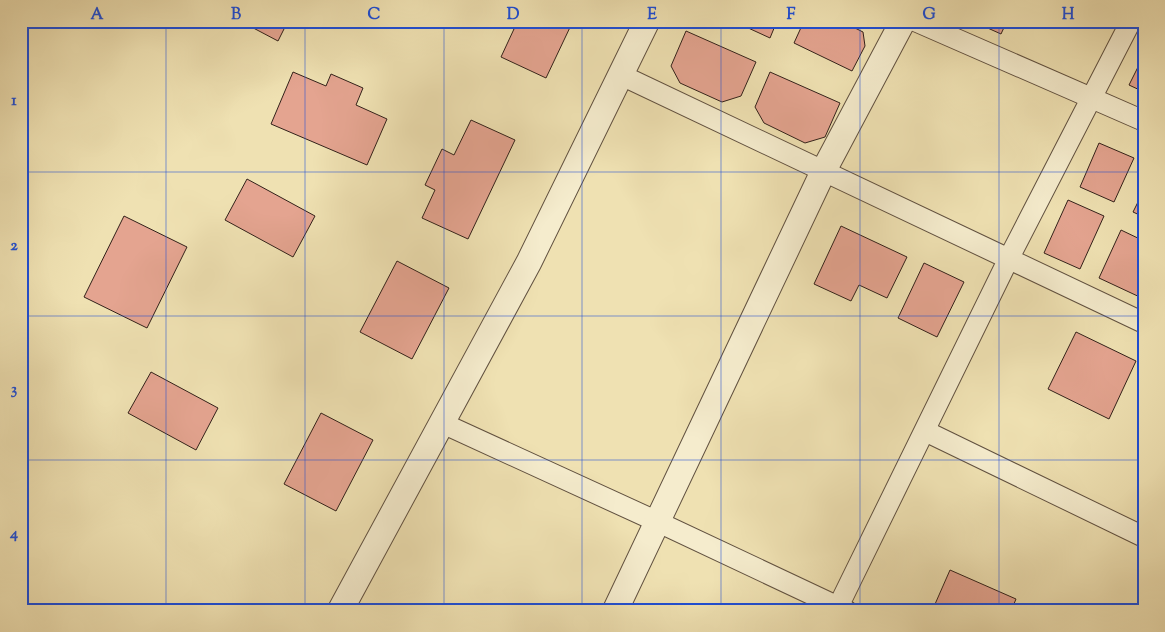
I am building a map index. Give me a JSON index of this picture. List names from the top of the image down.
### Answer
{
  "grid": {
    "columns": [
      "A",
      "B",
      "C",
      "D",
      "E",
      "F",
      "G",
      "H"
    ],
    "rows": [
      "1",
      "2",
      "3",
      "4"
    ]
  }
}
